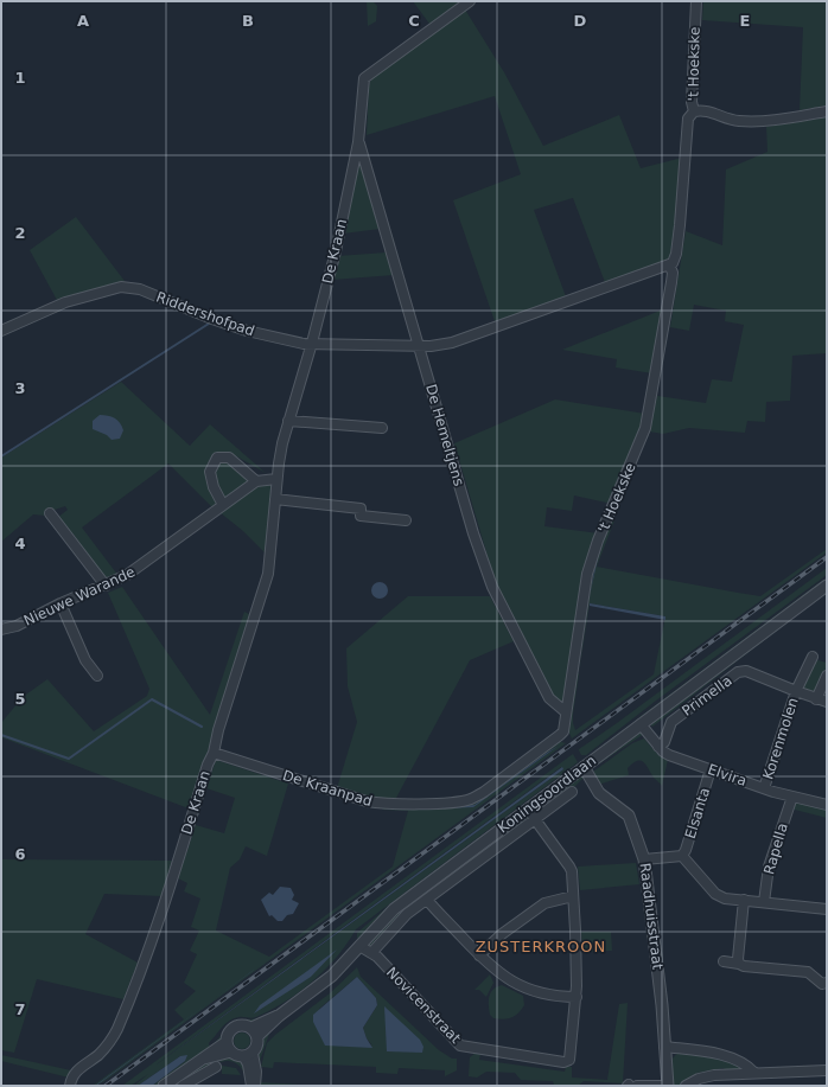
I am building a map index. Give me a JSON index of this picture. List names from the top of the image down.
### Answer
{
  "streets": {
    "street": [
      "'t Hoekske",
      "De Kraan",
      "Riddershofpad",
      "De Hemeltjens",
      "Nieuwe Warande",
      "Primella",
      "Korenmolen",
      "Elvira",
      "De Kraanpad",
      "Koningsoordlaan",
      "Elsanta",
      "Rapella",
      "Raadhuisstraat",
      "Novicenstraat"
    ]
  },
  "crossings": [
    ["'t Hoekske", "De Hemeltjens"],
    ["'t Hoekske", "De Kraanpad"],
    ["De Kraan", "Riddershofpad"],
    ["De Kraan", "De Hemeltjens"],
    ["De Kraan", "Nieuwe Warande"],
    ["De Kraan", "De Kraanpad"],
    ["Riddershofpad", "De Hemeltjens"],
    ["Primella", "Korenmolen"],
    ["Primella", "Elvira"],
    ["Korenmolen", "Elvira"],
    ["Elvira", "Koningsoordlaan"],
    ["Elvira", "Elsanta"],
    ["Elvira", "Rapella"],
    ["Koningsoordlaan", "Raadhuisstraat"],
    ["Koningsoordlaan", "Novicenstraat"]
  ],
  "districts": ["ZUSTERKROON"],
  "grid": {
    "columns": [
      "A",
      "B",
      "C",
      "D",
      "E"
    ],
    "rows": [
      "1",
      "2",
      "3",
      "4",
      "5",
      "6",
      "7"
    ]
  }
}
